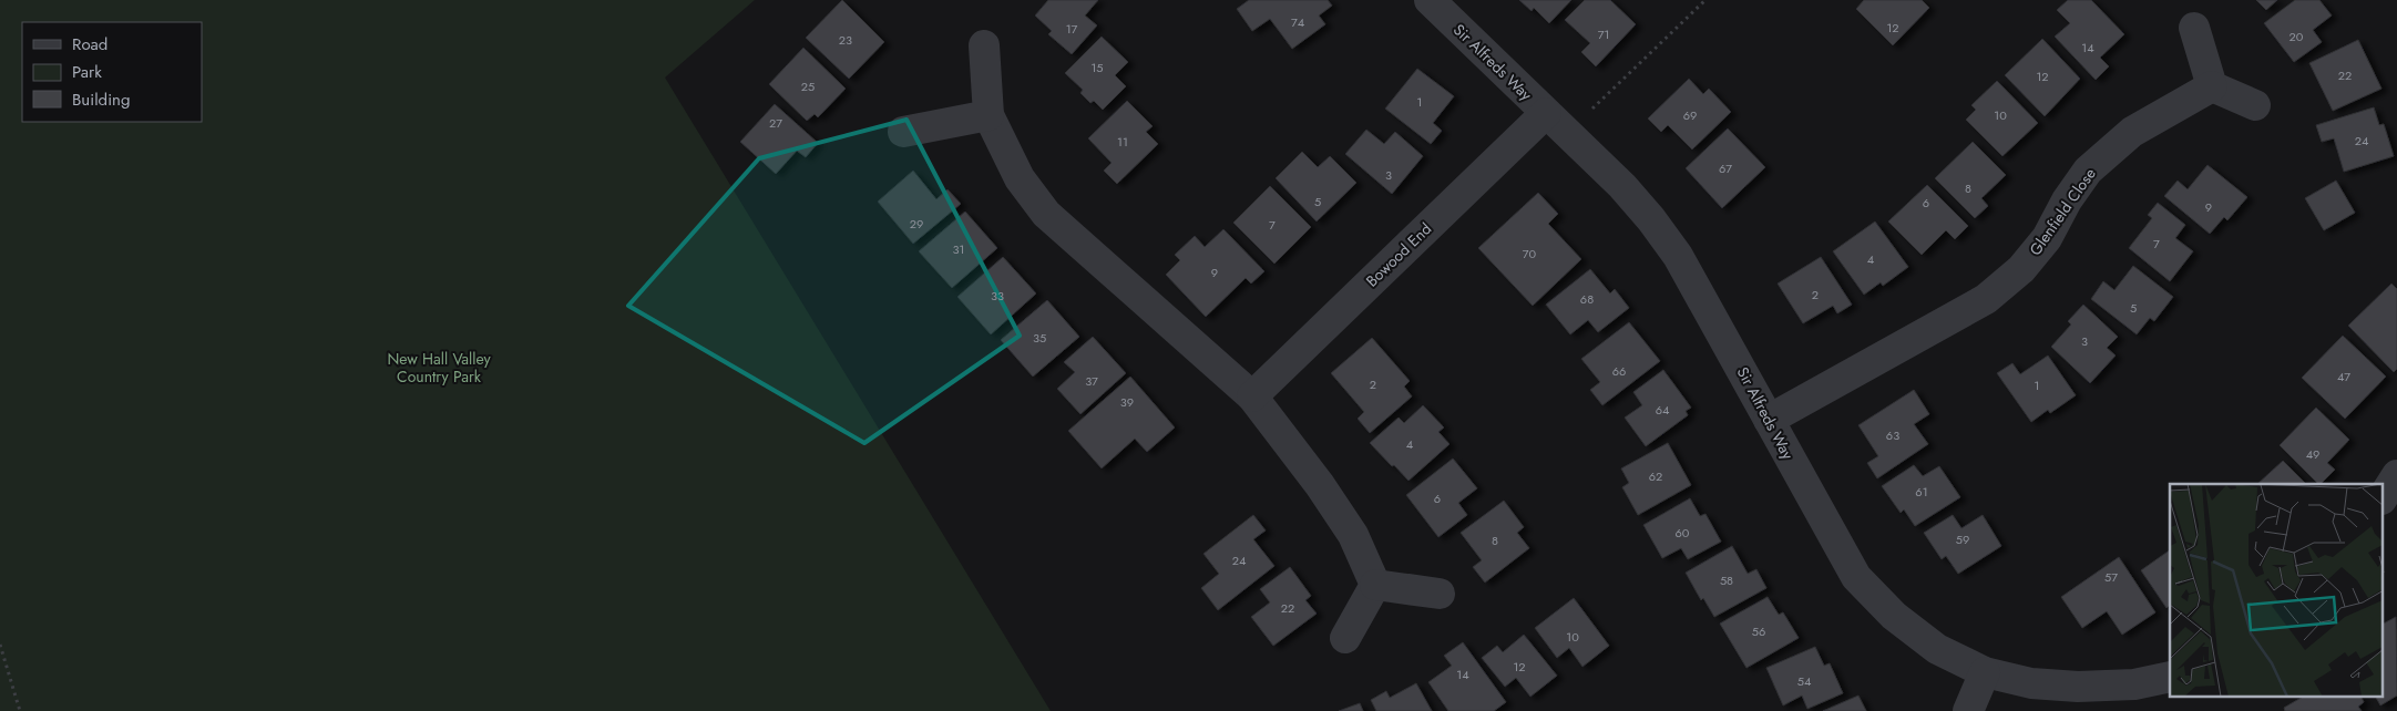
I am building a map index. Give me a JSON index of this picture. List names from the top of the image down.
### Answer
{
  "streets": {
    "street": ["Sir Alfreds Way", "Glenfield Close", "Bowood End"]
  },
  "crossings": [
    ["Sir Alfreds Way", "Glenfield Close"],
    ["Sir Alfreds Way", "Bowood End"]
  ],
  "parks": ["New Hall Valley Country Park"],
  "house_numbers": [
    "74",
    "12",
    "17",
    "71",
    "20",
    "23",
    "14",
    "15",
    "22",
    "12",
    "25",
    "1",
    "69",
    "10",
    "27",
    "24",
    "11",
    "67",
    "3",
    "8",
    "5",
    "6",
    "9",
    "29",
    "7",
    "7",
    "31",
    "70",
    "4",
    "9",
    "2",
    "33",
    "68",
    "5",
    "35",
    "3",
    "66",
    "47",
    "37",
    "2",
    "1",
    "39",
    "64",
    "63",
    "4",
    "49",
    "62",
    "61",
    "6",
    "60",
    "59",
    "8",
    "24",
    "57",
    "58",
    "22",
    "56",
    "10",
    "12",
    "14",
    "54"
  ],
  "legend": ["Road", "Park", "Building"]
}
